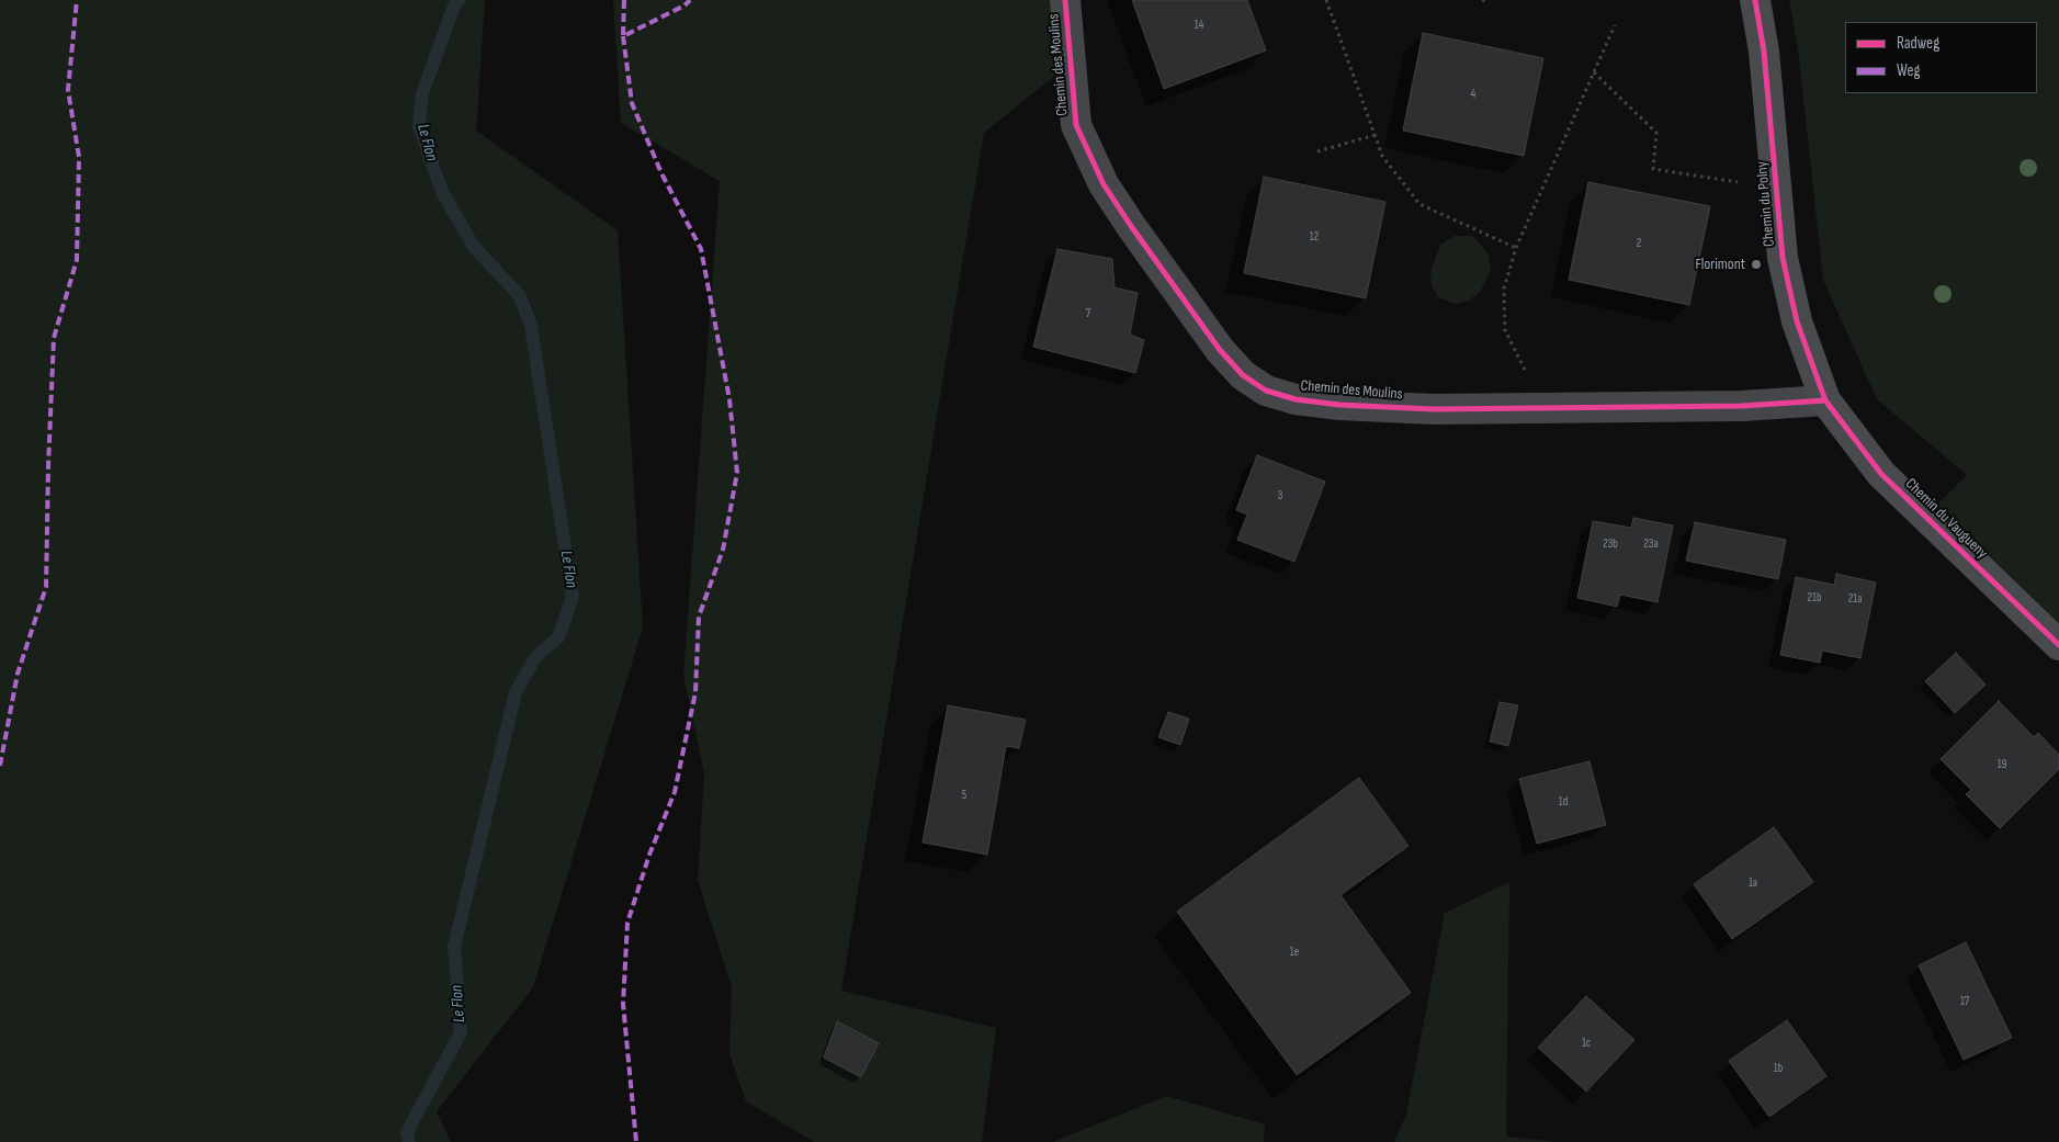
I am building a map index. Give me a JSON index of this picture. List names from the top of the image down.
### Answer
{
  "streets": {
    "street": ["Chemin des Moulins", "Chemin du Polny", "Chemin du Vaugueny"]
  },
  "crossings": [
    ["Chemin des Moulins", "Chemin du Polny"],
    ["Chemin des Moulins", "Chemin du Vaugueny"],
    ["Chemin du Polny", "Chemin du Vaugueny"]
  ],
  "water": ["Le Flon"],
  "places": ["Florimont"],
  "house_numbers": [
    "14",
    "4",
    "12",
    "2",
    "7",
    "3",
    "23b",
    "23a",
    "21b",
    "21a",
    "19",
    "5",
    "1d",
    "1a",
    "1e",
    "17",
    "1c",
    "1b"
  ],
  "legend": ["Radweg", "Weg"]
}
